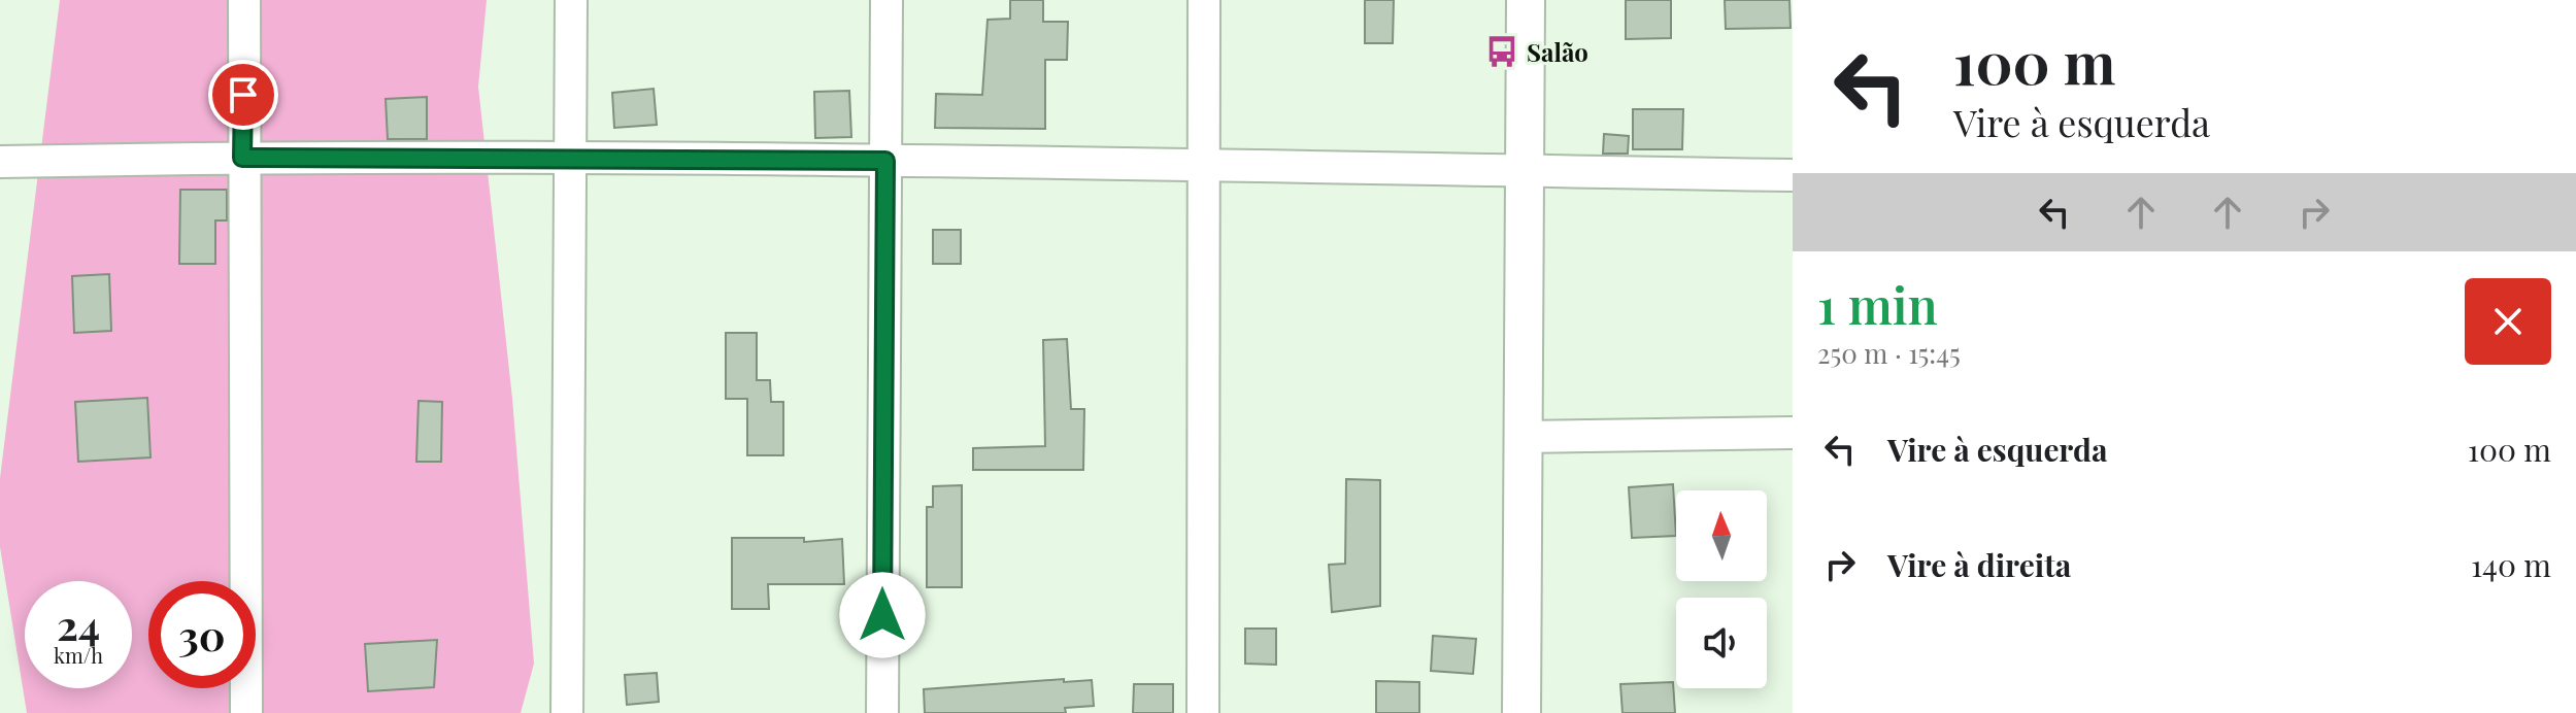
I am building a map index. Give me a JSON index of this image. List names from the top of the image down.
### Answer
{
  "places": {
    "bus stop": ["Salão"]
  },
  "north": "top",
  "page": {
    "turn": ["100 m", "Vire à esquerda"],
    "heading": ["1 min", "250 m · 15:45"],
    "list": [
      {
        "name": "Vire à esquerda",
        "value": "100 m"
      },
      {
        "name": "Vire à direita",
        "value": "140 m"
      }
    ],
    "speed": "24 km/h",
    "limit": "30"
  }
}
